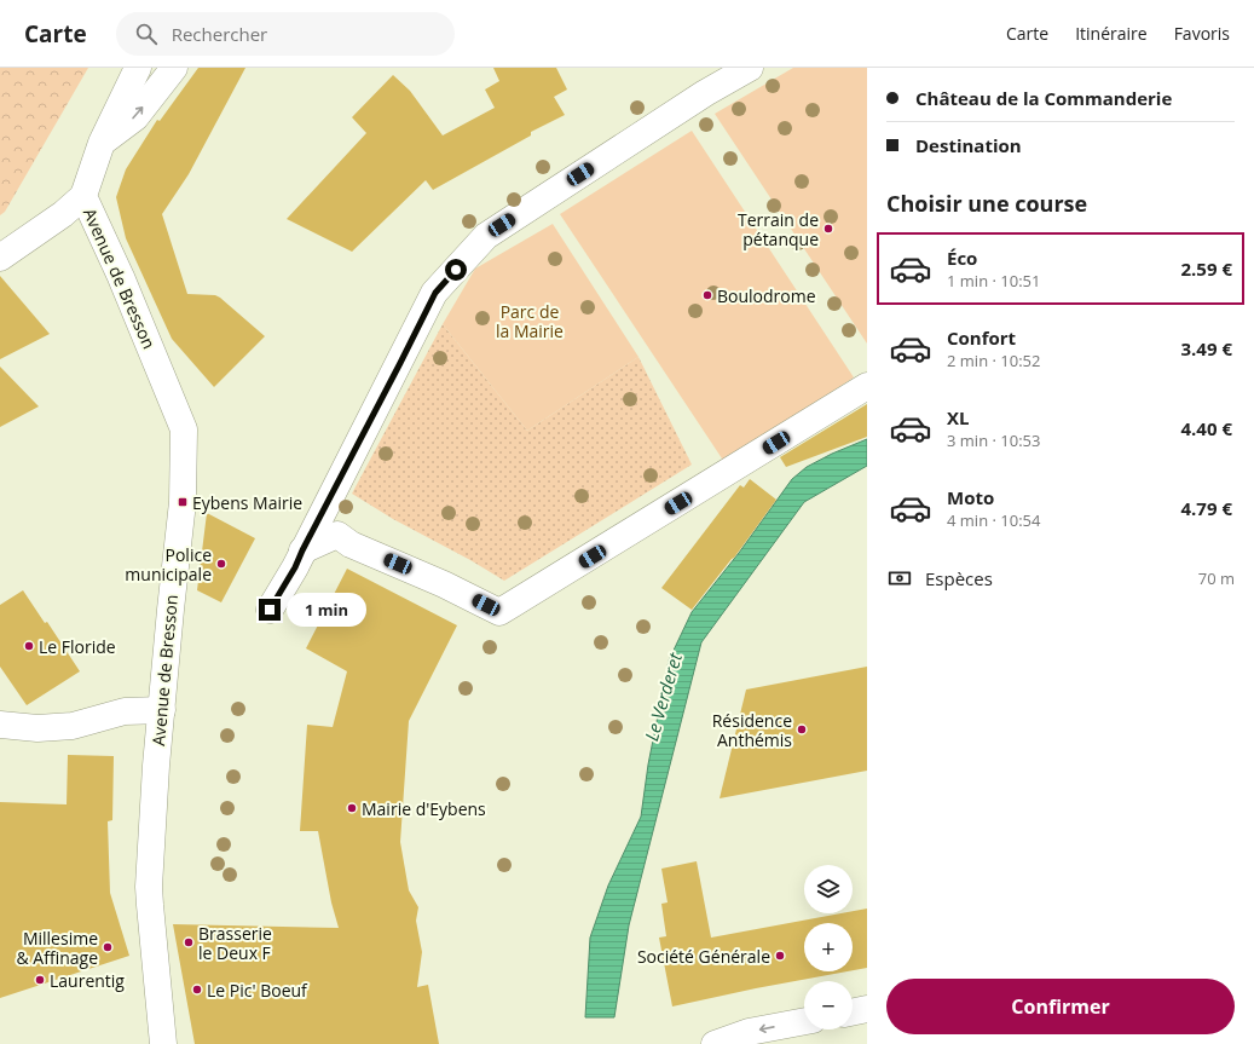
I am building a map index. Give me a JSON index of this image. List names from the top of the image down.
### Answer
{
  "streets": {
    "street": ["Avenue de Bresson"]
  },
  "water": ["Le Verderet"],
  "parks": ["Parc de la Mairie"],
  "places": {
    "other": [
      "Terrain de pétanque",
      "Boulodrome",
      "Police municipale",
      "Le Floride",
      "Résidence Anthémis",
      "Mairie d'Eybens",
      "Brasserie le Deux F",
      "Millesime & Affinage",
      "Société Générale",
      "Laurentig",
      "Le Pic' Boeuf"
    ],
    "transit": ["Eybens Mairie"]
  },
  "page": {
    "header": "Carte",
    "search": "Rechercher",
    "nav": ["Carte", "Itinéraire", "Favoris"],
    "banner": ["Château de la Commanderie", "Destination"],
    "heading": "Choisir une course",
    "list": [
      {
        "name": "Éco",
        "note": "1 min · 10:51",
        "value": "2.59 €"
      },
      {
        "name": "Confort",
        "note": "2 min · 10:52",
        "value": "3.49 €"
      },
      {
        "name": "XL",
        "note": "3 min · 10:53",
        "value": "4.40 €"
      },
      {
        "name": "Moto",
        "note": "4 min · 10:54",
        "value": "4.79 €"
      }
    ],
    "pay": ["Espèces", "70 m"],
    "bubble": "1 min",
    "map_buttons": ["+", "−"],
    "buttons": "Confirmer"
  }
}
